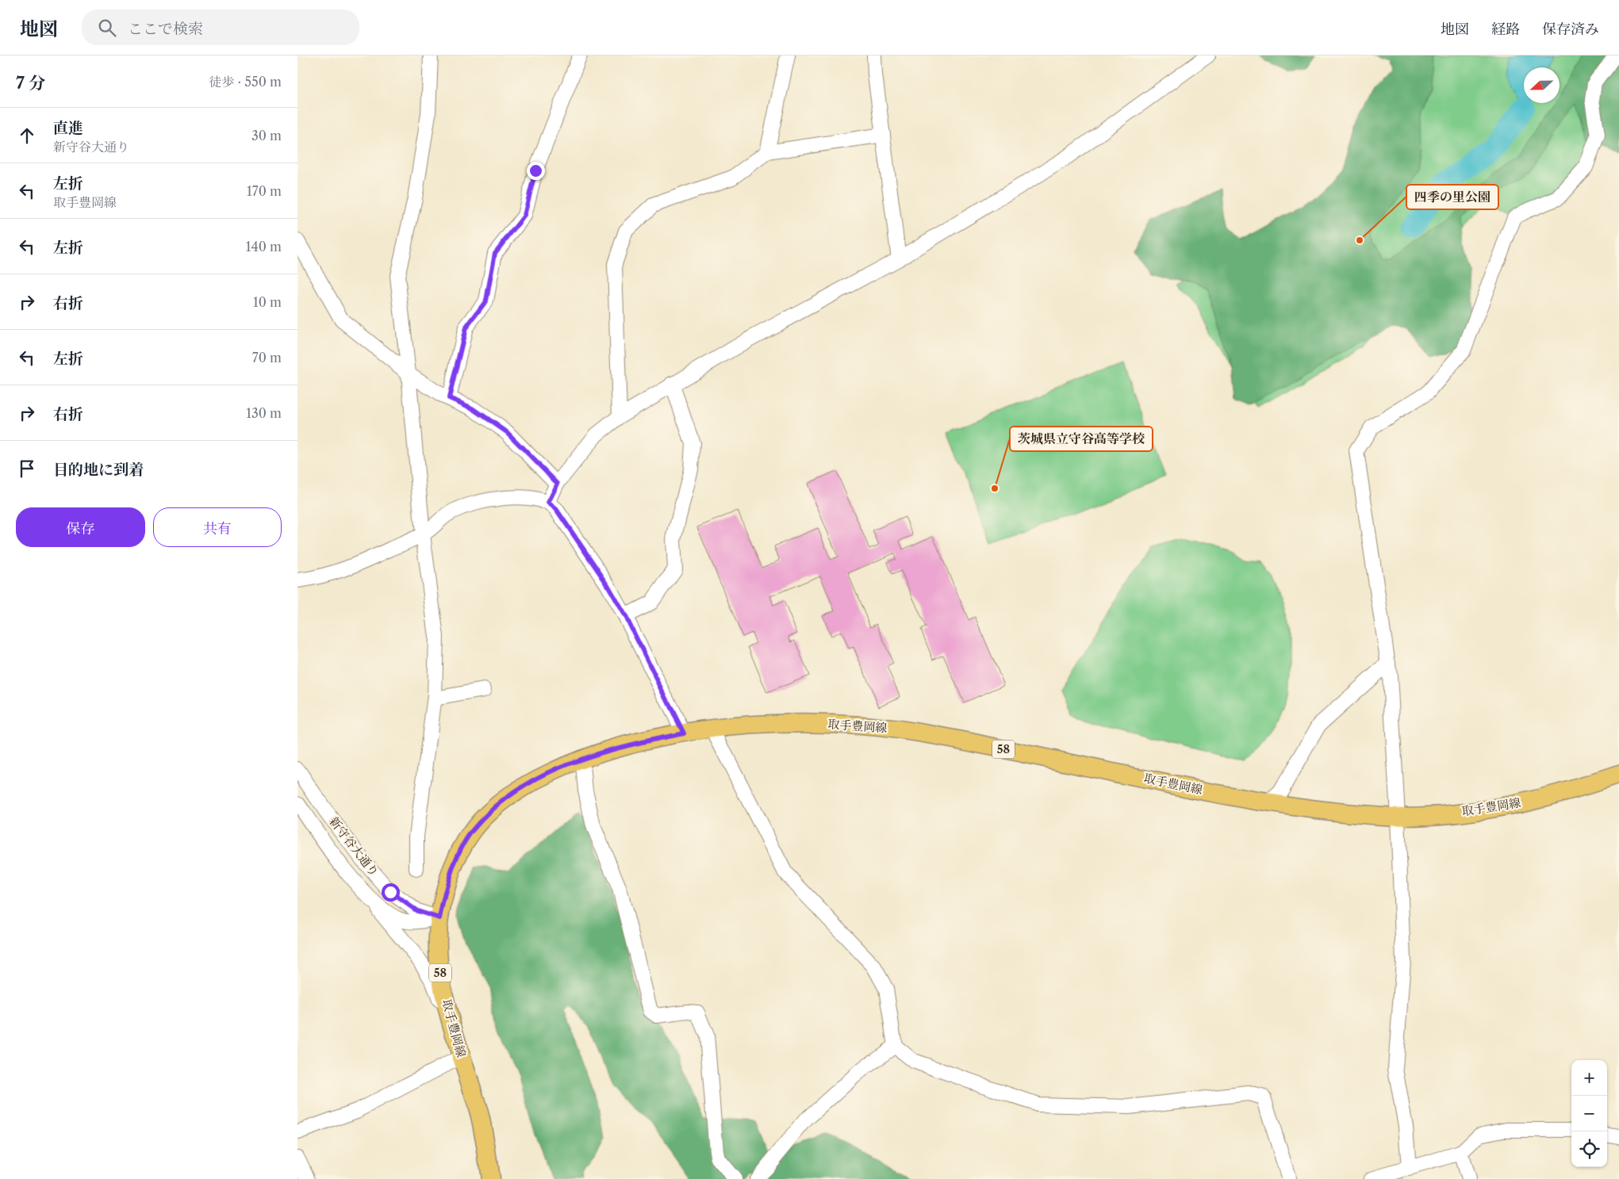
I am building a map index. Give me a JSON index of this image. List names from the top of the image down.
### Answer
{
  "streets": {
    "main road": ["取手豊岡線", "58"],
    "street": ["新守谷大通り"]
  },
  "crossings": [
    ["取手豊岡線", "新守谷大通り"]
  ],
  "places": ["四季の里公園", "茨城県立守谷高等学校"],
  "north": "left",
  "page": {
    "header": "地図",
    "search": "ここで検索",
    "nav": ["地図", "経路", "保存済み"],
    "heading": ["7 分", "徒歩 · 550 m"],
    "list": [
      ["直進", "新守谷大通り", "30 m"],
      ["左折", "取手豊岡線", "170 m"],
      ["左折", "140 m"],
      ["右折", "10 m"],
      ["左折", "70 m"],
      ["右折", "130 m"],
      "目的地に到着"
    ],
    "buttons": ["保存", "共有"],
    "map_buttons": ["+", "−"]
  }
}
